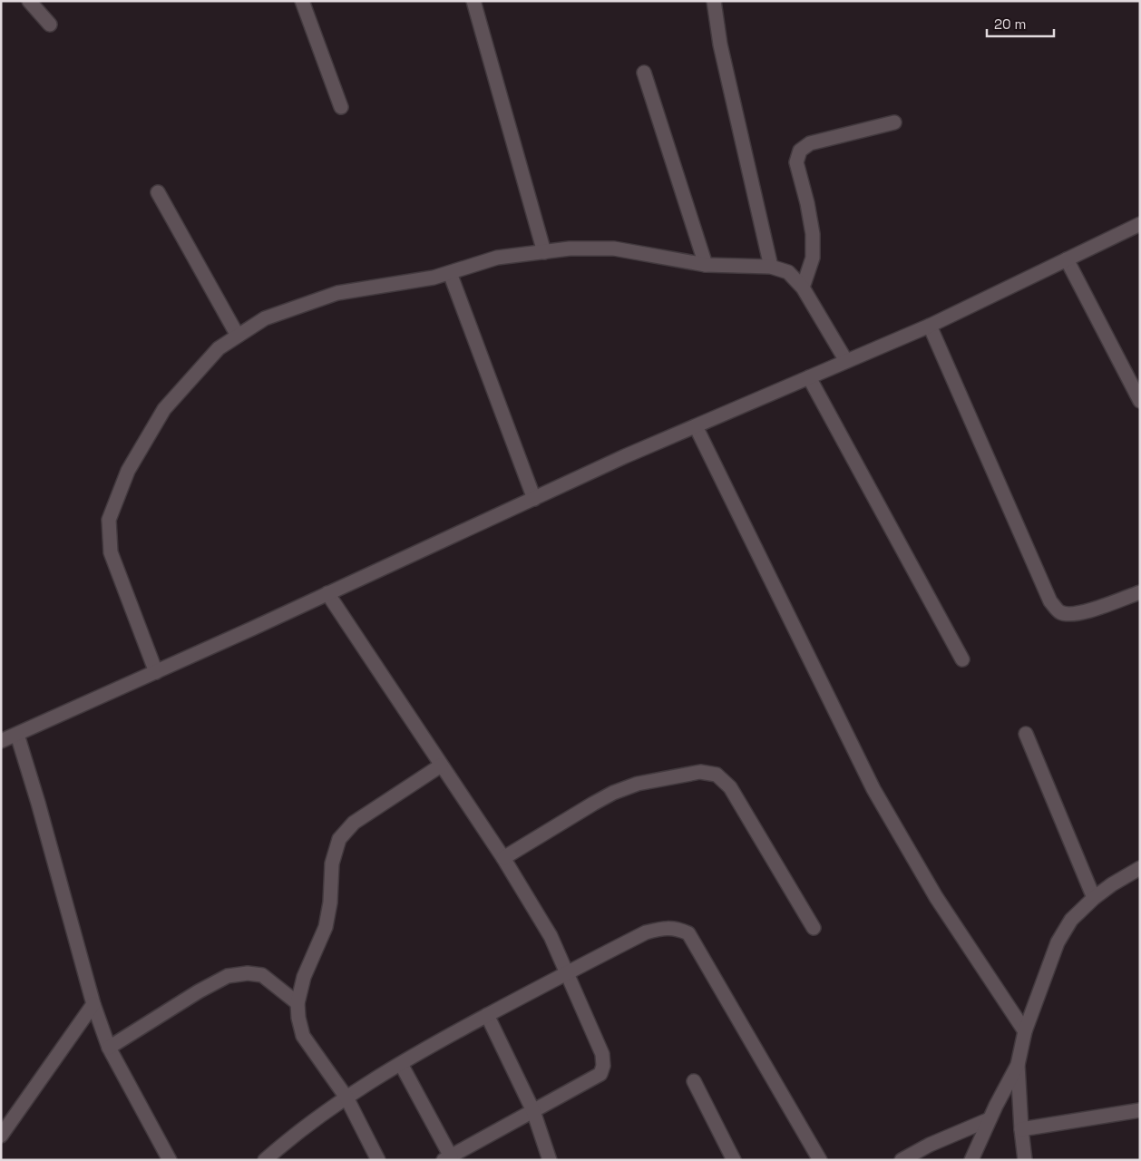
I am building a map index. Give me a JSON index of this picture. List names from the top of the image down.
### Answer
{
  "scale_bar": "20 m"
}
